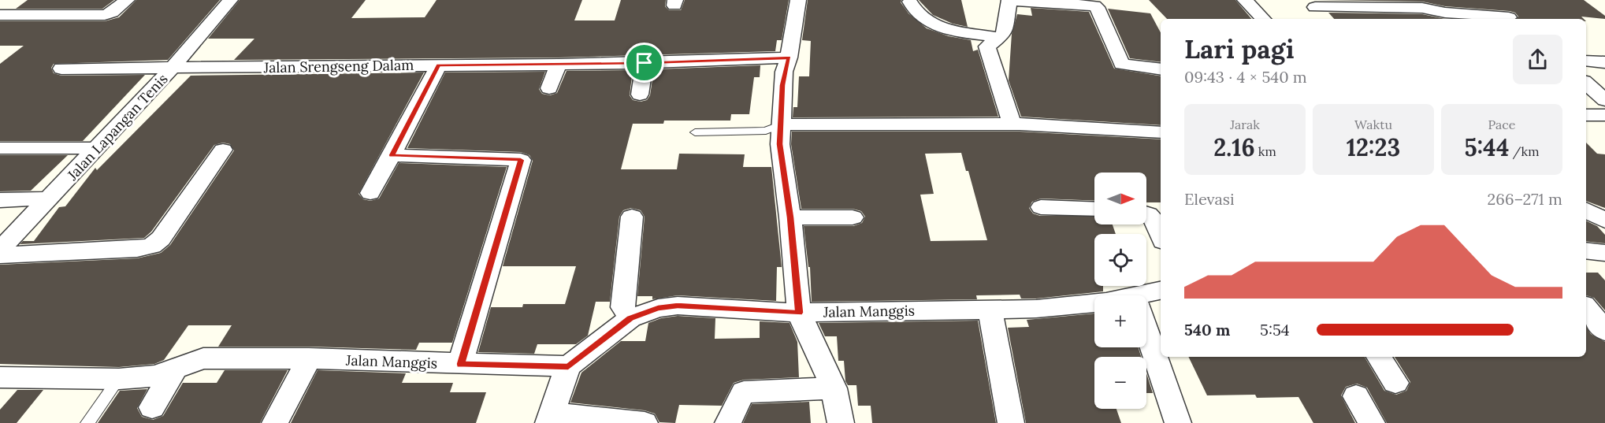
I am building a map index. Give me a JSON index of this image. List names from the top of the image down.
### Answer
{
  "streets": {
    "street": ["Jalan Srengseng Dalam", "Jalan Lapangan Tenis", "Jalan Manggis"]
  },
  "crossings": [
    ["Jalan Srengseng Dalam", "Jalan Lapangan Tenis"]
  ],
  "north": "right",
  "page": {
    "heading": ["Lari pagi", "09:43 · 4 × 540 m"],
    "stats": [
      ["Jarak", "2.16 km"],
      ["Waktu", "12:23"],
      ["Pace", "5:44 /km"]
    ],
    "map_buttons": ["+", "−"],
    "chart": ["Elevasi", "266–271 m"],
    "list": [
      {
        "name": "540 m",
        "note": "5:54"
      }
    ]
  }
}
